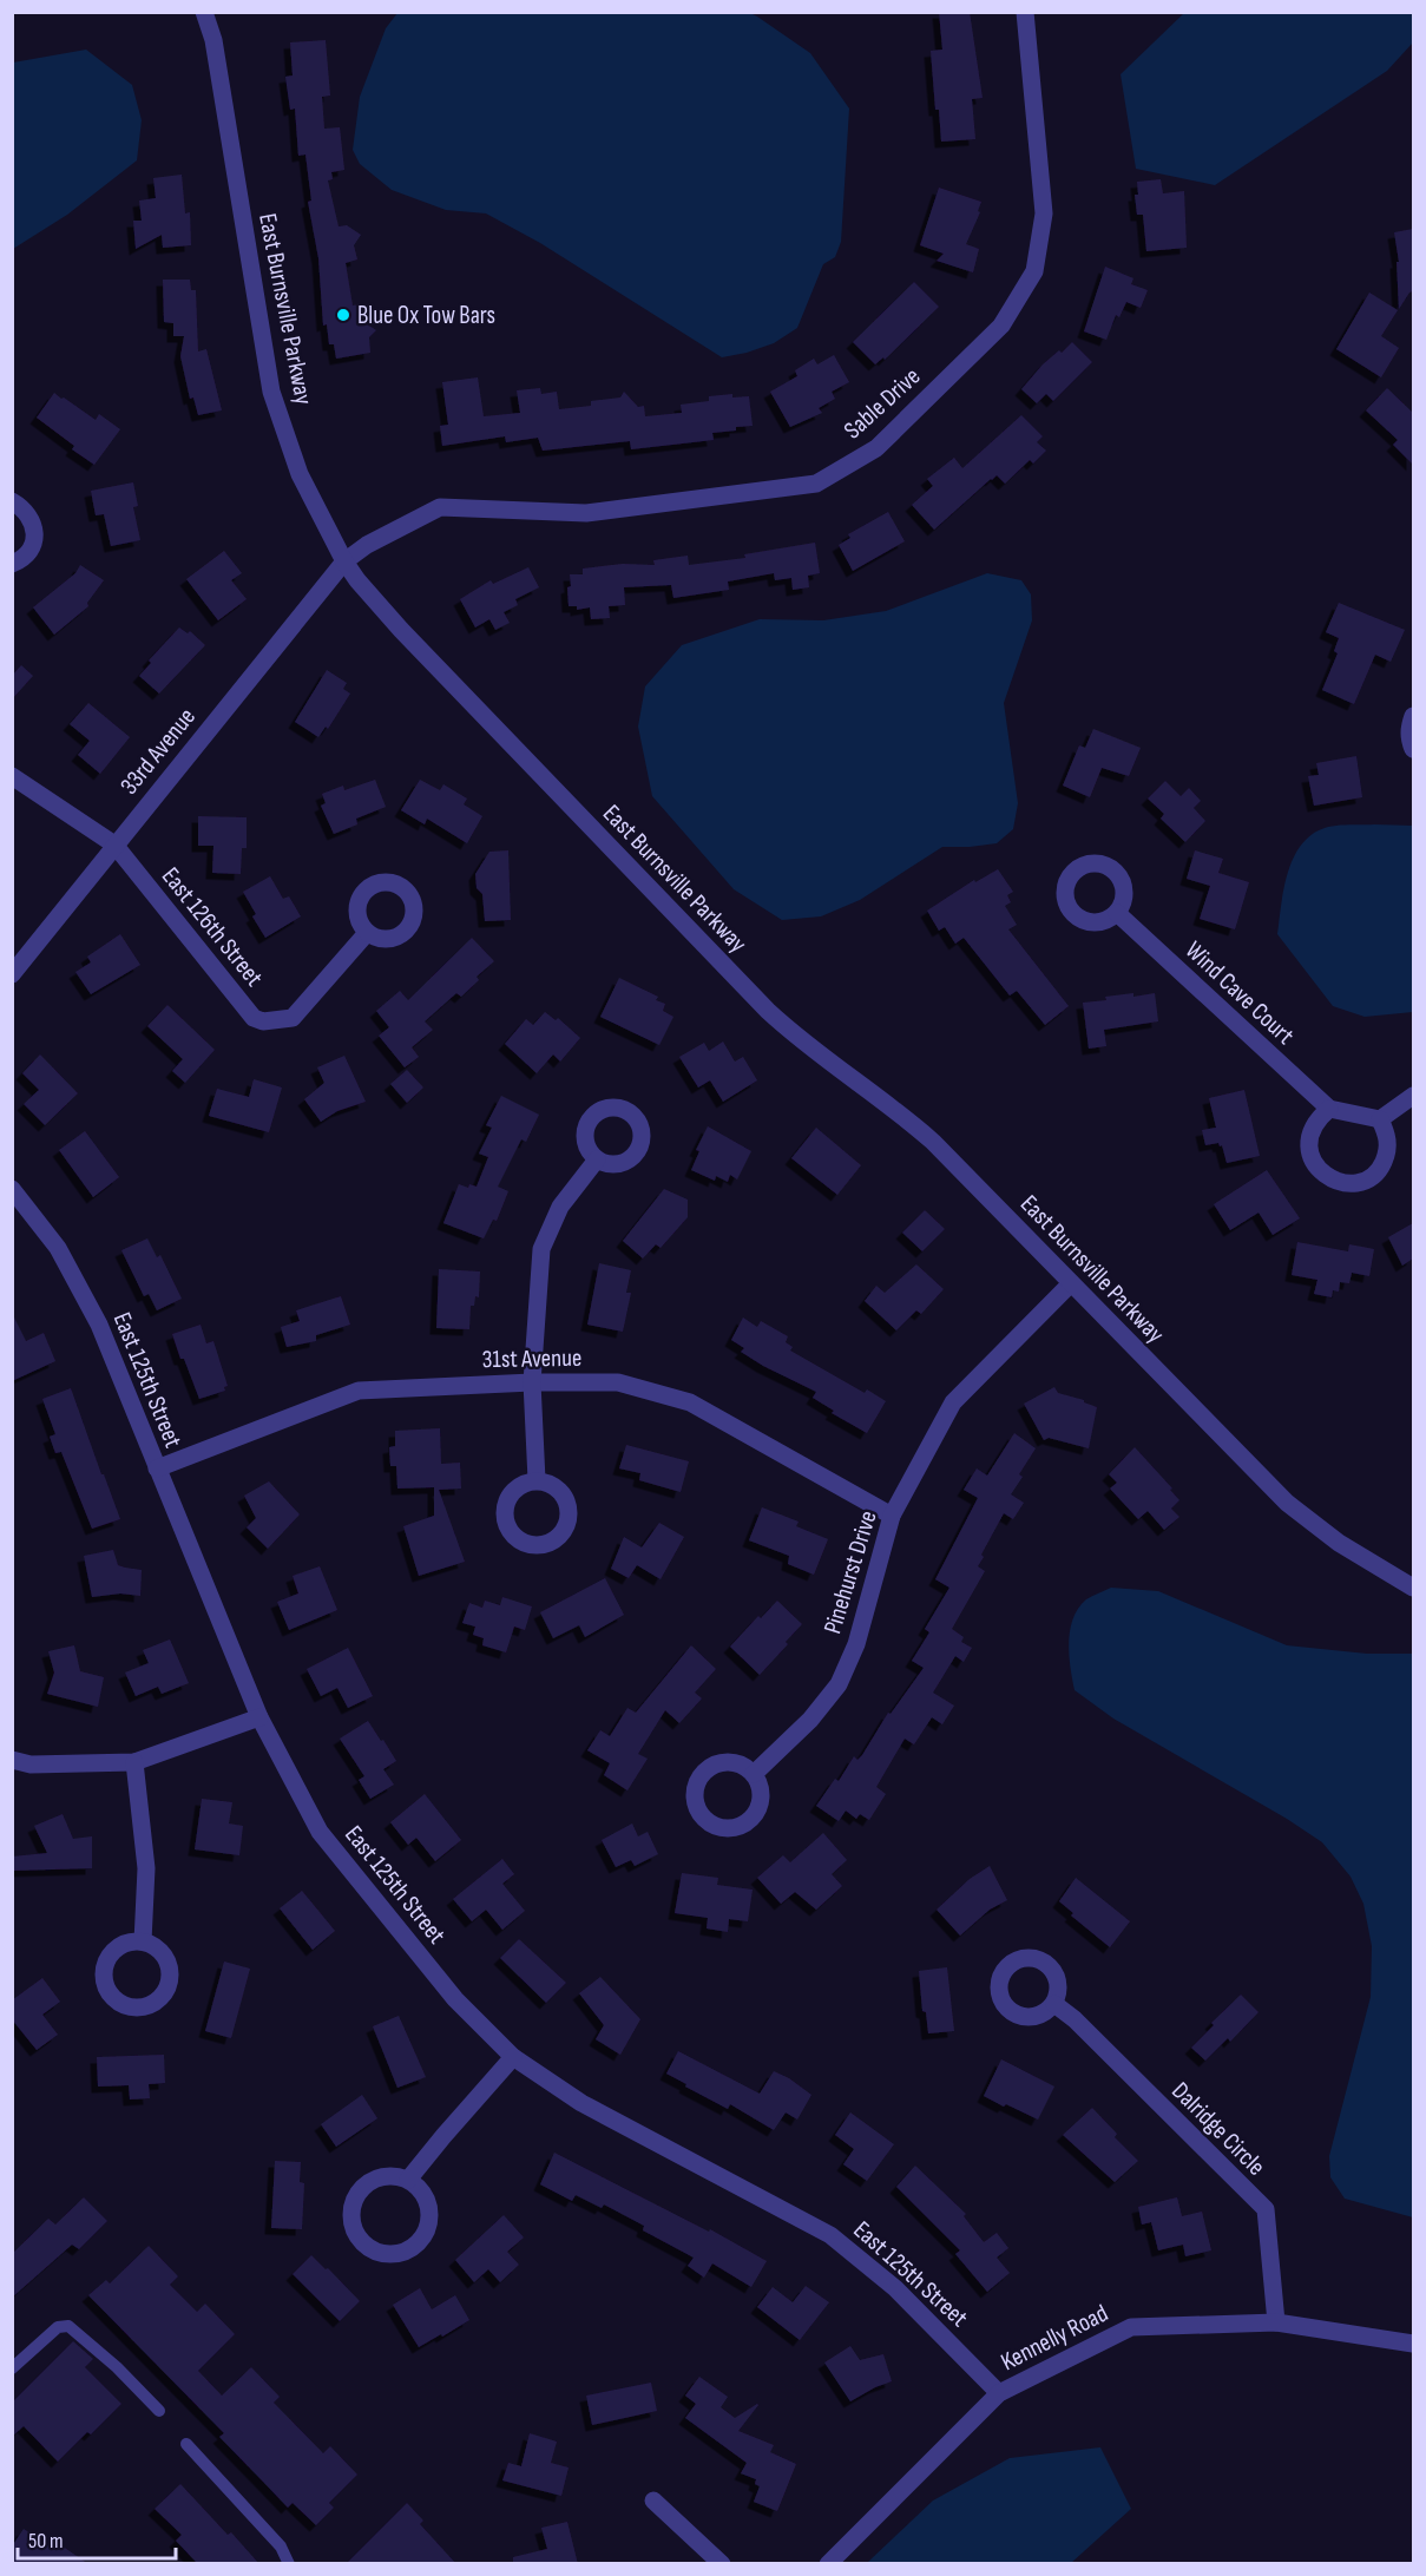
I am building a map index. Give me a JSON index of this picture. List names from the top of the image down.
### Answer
{
  "streets": {
    "street": [
      "East Burnsville Parkway",
      "Sable Drive",
      "33rd Avenue",
      "East 126th Street",
      "Wind Cave Court",
      "31st Avenue",
      "East 125th Street",
      "Pinehurst Drive",
      "Dalridge Circle",
      "Kennelly Road"
    ]
  },
  "crossings": [
    ["East Burnsville Parkway", "Sable Drive"],
    ["East Burnsville Parkway", "33rd Avenue"],
    ["East Burnsville Parkway", "Pinehurst Drive"],
    ["Sable Drive", "33rd Avenue"],
    ["33rd Avenue", "East 126th Street"],
    ["31st Avenue", "East 125th Street"],
    ["31st Avenue", "Pinehurst Drive"],
    ["East 125th Street", "Kennelly Road"],
    ["Dalridge Circle", "Kennelly Road"]
  ],
  "places": ["Blue Ox Tow Bars"],
  "scale_bar": "50 m"
}
